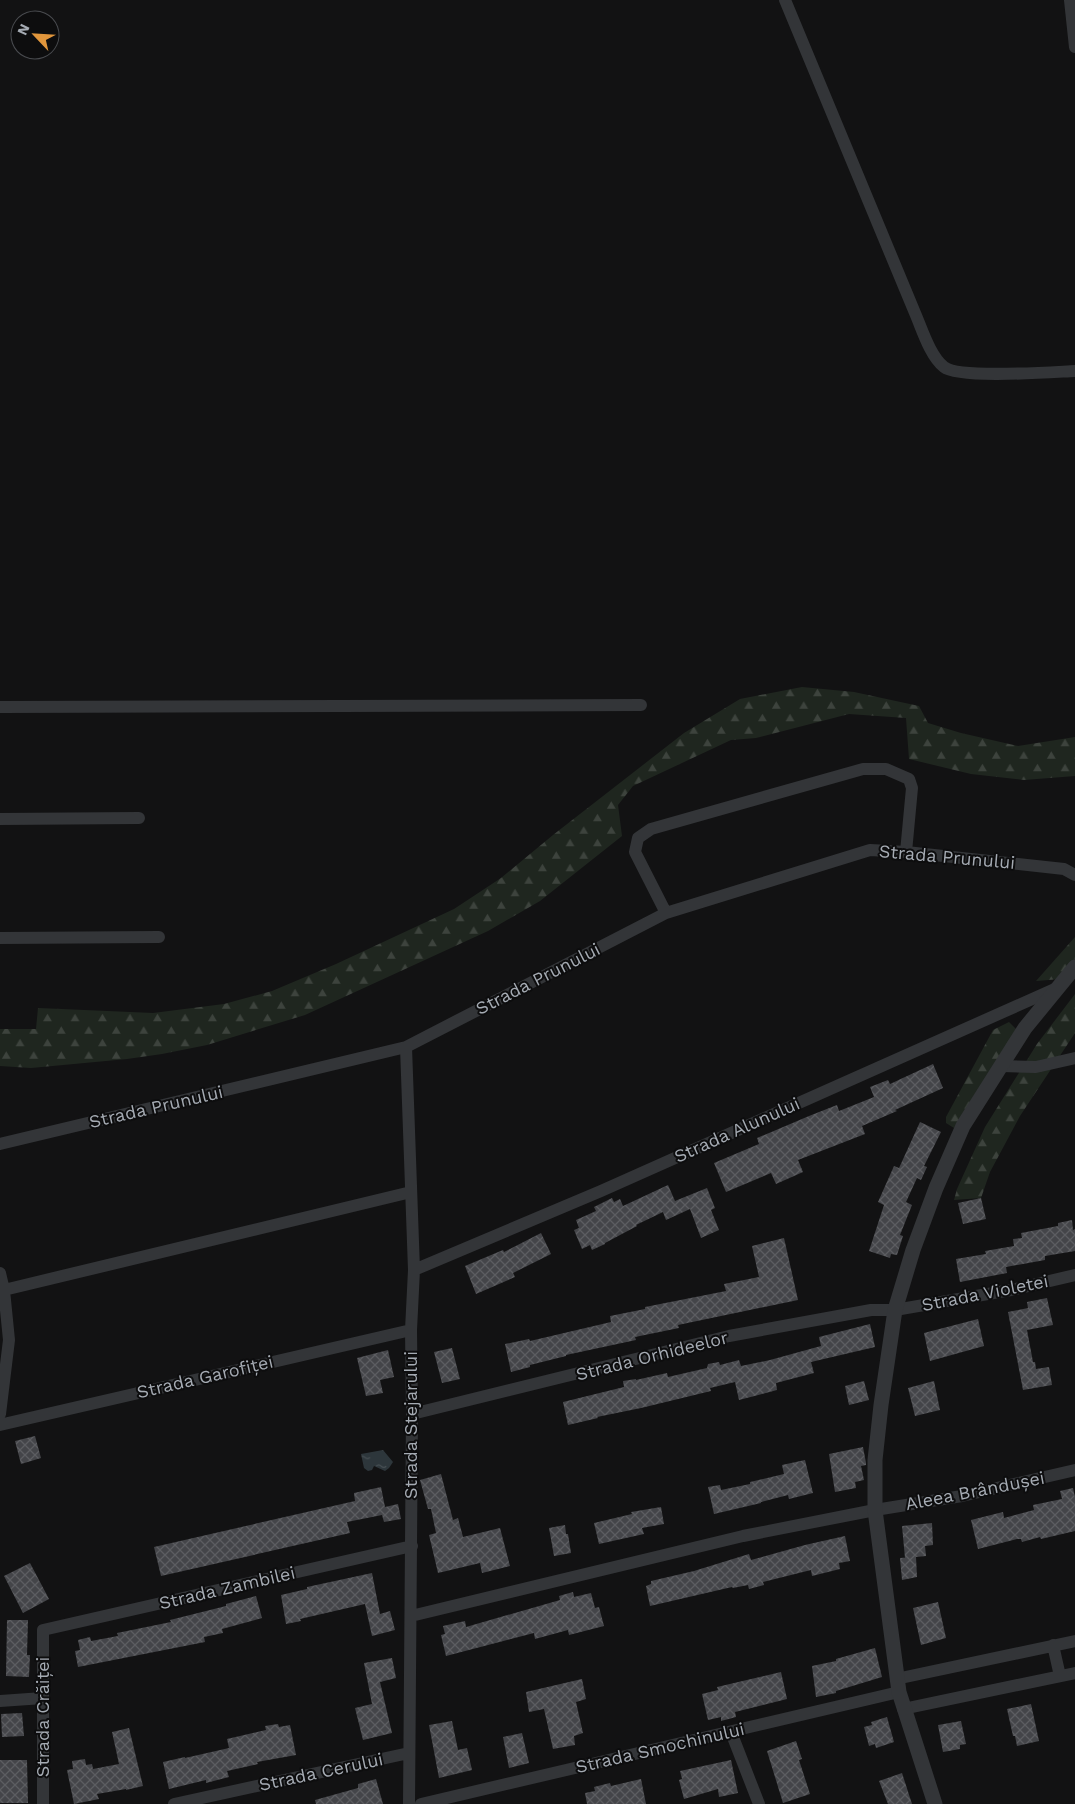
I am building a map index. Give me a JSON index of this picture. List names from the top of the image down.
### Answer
{
  "streets": {
    "street": [
      "Strada Prunului",
      "Strada Alunului",
      "Strada Violetei",
      "Strada Orhideelor",
      "Strada Garofiței",
      "Strada Stejarului",
      "Aleea Brândușei",
      "Strada Zambilei",
      "Strada Crăiței",
      "Strada Smochinului",
      "Strada Cerului"
    ]
  },
  "crossings": [
    ["Strada Prunului", "Strada Stejarului"],
    ["Strada Alunului", "Strada Stejarului"],
    ["Strada Violetei", "Strada Orhideelor"],
    ["Strada Orhideelor", "Strada Stejarului"],
    ["Strada Garofiței", "Strada Stejarului"],
    ["Strada Stejarului", "Strada Zambilei"],
    ["Strada Stejarului", "Strada Cerului"],
    ["Strada Zambilei", "Strada Crăiței"]
  ],
  "north": "top left"
}
